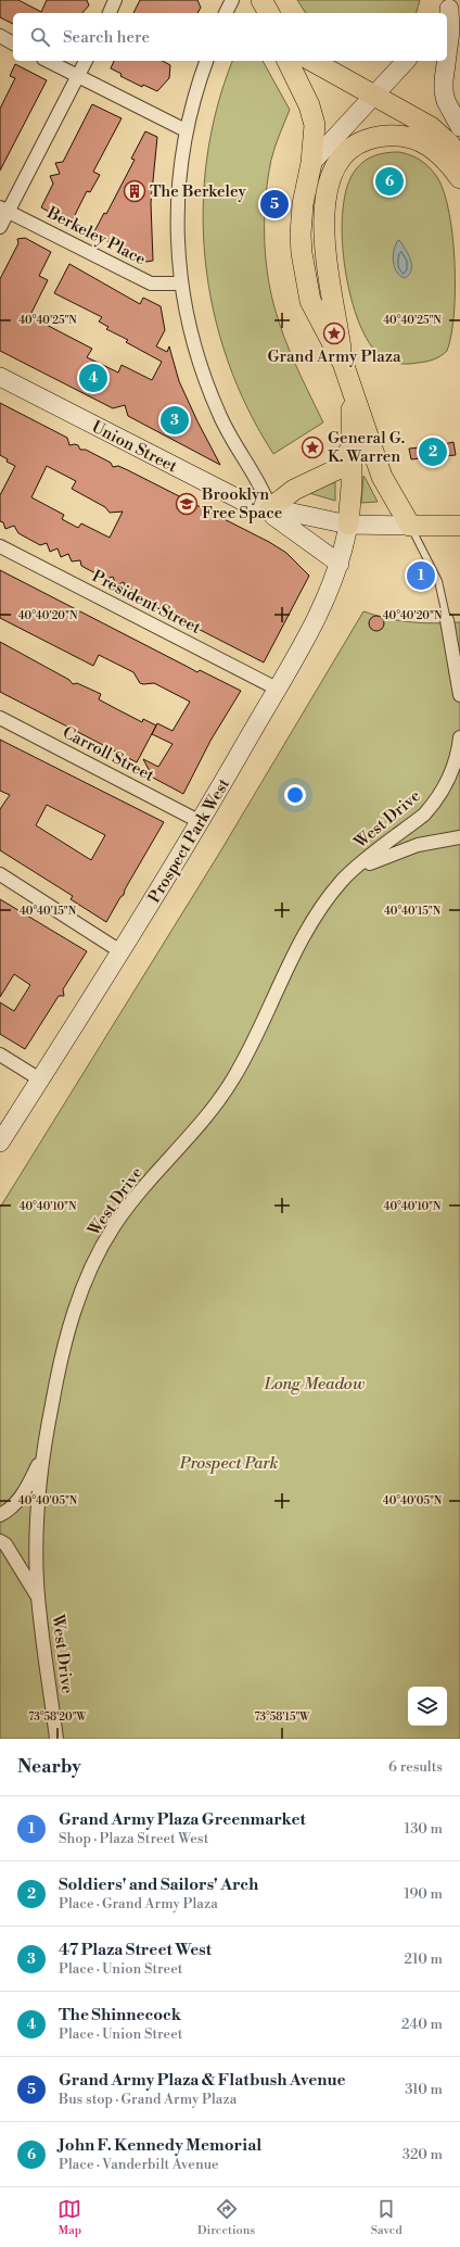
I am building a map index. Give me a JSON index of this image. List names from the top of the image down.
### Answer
{
  "streets": {
    "street": [
      "Berkeley Place",
      "Union Street",
      "President Street",
      "Carroll Street",
      "West Drive",
      "Prospect Park West"
    ]
  },
  "crossings": [
    ["Union Street", "Prospect Park West"],
    ["President Street", "Prospect Park West"],
    ["Carroll Street", "Prospect Park West"]
  ],
  "parks": ["Long Meadow", "Prospect Park"],
  "places": {
    "building": ["The Berkeley"],
    "place": ["Grand Army Plaza", "General G. K. Warren"],
    "school or university": ["Brooklyn Free Space"]
  },
  "page": {
    "search": "Search here",
    "pins": [
      "6",
      "5",
      "4",
      "3",
      "2",
      "1"
    ],
    "heading": ["Nearby", "6 results"],
    "list": [
      {
        "mark": "1",
        "name": "Grand Army Plaza Greenmarket",
        "note": "Shop · Plaza Street West",
        "value": "130 m"
      },
      {
        "mark": "2",
        "name": "Soldiers' and Sailors' Arch",
        "note": "Place · Grand Army Plaza",
        "value": "190 m"
      },
      {
        "mark": "3",
        "name": "47 Plaza Street West",
        "note": "Place · Union Street",
        "value": "210 m"
      },
      {
        "mark": "4",
        "name": "The Shinnecock",
        "note": "Place · Union Street",
        "value": "240 m"
      },
      {
        "mark": "5",
        "name": "Grand Army Plaza & Flatbush Avenue",
        "note": "Bus stop · Grand Army Plaza",
        "value": "310 m"
      },
      {
        "mark": "6",
        "name": "John F. Kennedy Memorial",
        "note": "Place · Vanderbilt Avenue",
        "value": "320 m"
      }
    ],
    "nav": ["Map", "Directions", "Saved"]
  },
  "coordinates": [
    "40°40'25\"N",
    "40°40'20\"N",
    "40°40'15\"N",
    "40°40'10\"N",
    "40°40'05\"N",
    "73°58'20\"W",
    "73°58'15\"W"
  ]
}
